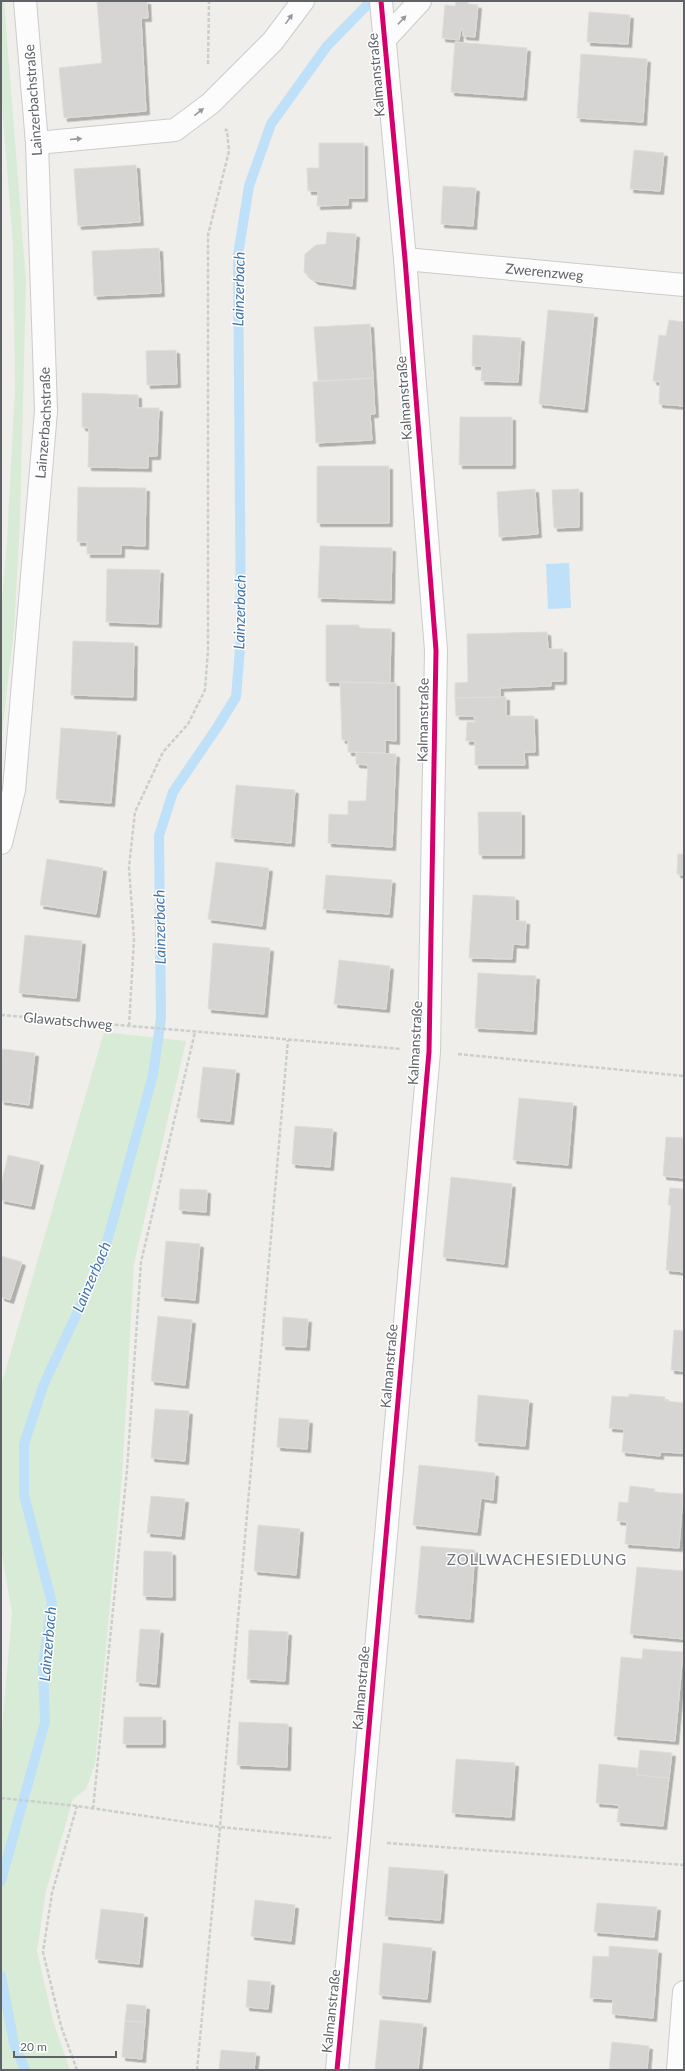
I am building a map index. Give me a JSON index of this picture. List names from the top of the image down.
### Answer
{
  "streets": {
    "street": ["Kalmanstraße", "Lainzerbachstraße", "Zwerenzweg"],
    "path": ["Glawatschweg"]
  },
  "crossings": [
    ["Kalmanstraße", "Zwerenzweg"]
  ],
  "districts": ["ZOLLWACHESIEDLUNG"],
  "water": ["Lainzerbach"],
  "scale_bar": "20 m"
}
